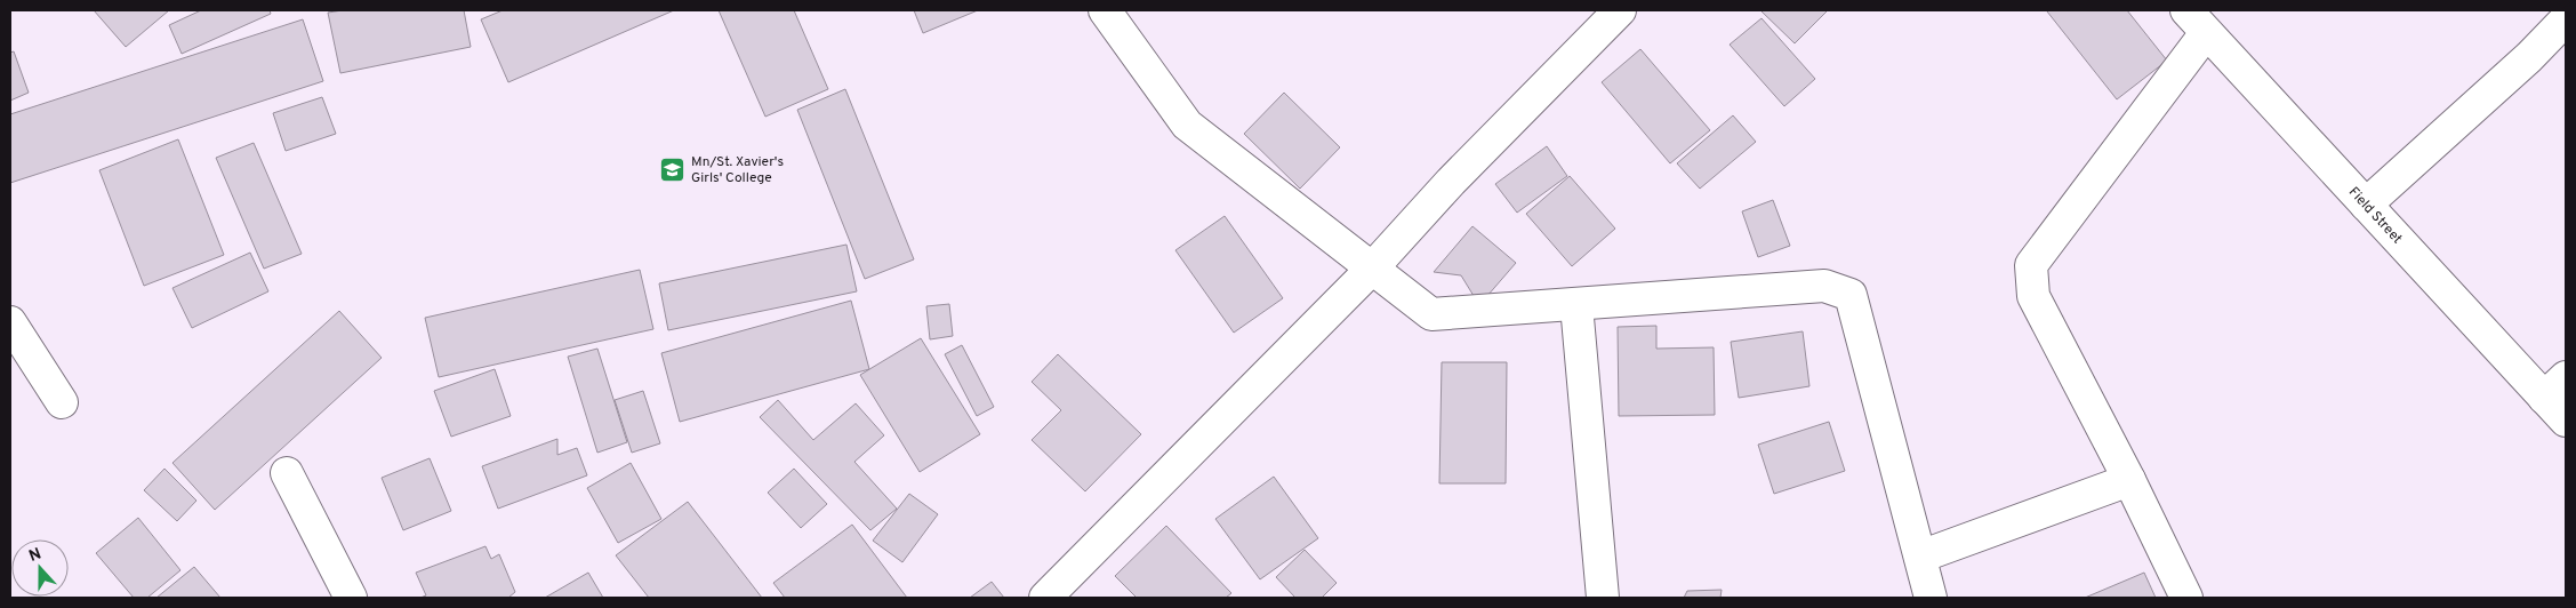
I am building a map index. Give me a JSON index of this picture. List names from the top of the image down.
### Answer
{
  "streets": {
    "street": ["Field Street"]
  },
  "places": {
    "school or university": ["Mn/St. Xavier's Girls' College"]
  },
  "north": "top"
}
